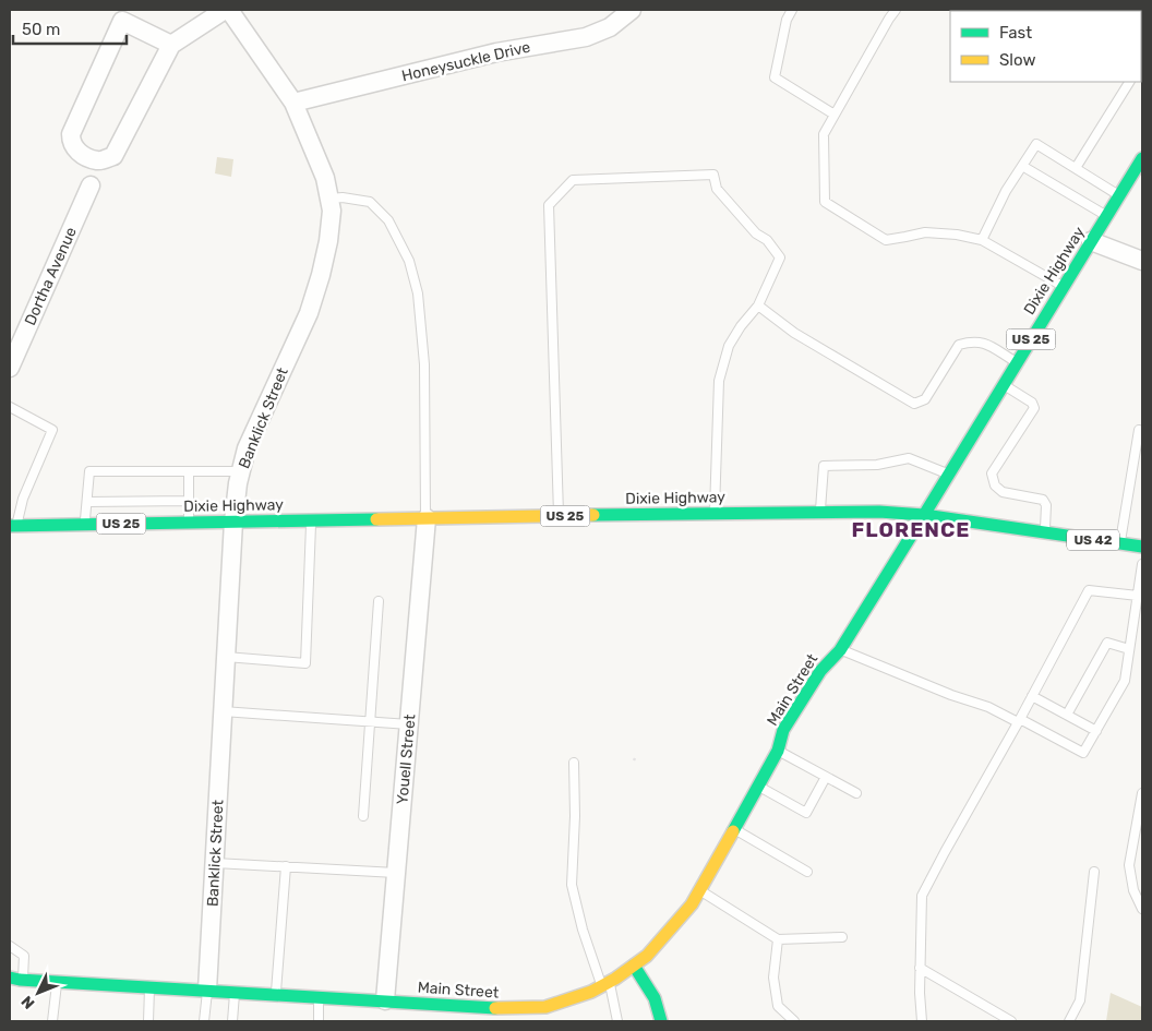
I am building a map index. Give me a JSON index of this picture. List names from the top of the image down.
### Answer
{
  "streets": {
    "main road": [
      "Dixie Highway",
      "US 25",
      "US 42",
      "Main Street"
    ],
    "street": [
      "Honeysuckle Drive",
      "Dortha Avenue",
      "Banklick Street",
      "Youell Street"
    ]
  },
  "crossings": [
    ["Honeysuckle Drive", "Banklick Street"],
    ["Dixie Highway", "Banklick Street"],
    ["Dixie Highway", "US 42"],
    ["Dixie Highway", "Main Street"],
    ["Dixie Highway", "Youell Street"],
    ["Banklick Street", "Main Street"],
    ["US 42", "Main Street"],
    ["Main Street", "Youell Street"]
  ],
  "districts": ["FLORENCE"],
  "legend": ["Fast", "Slow"],
  "scale_bar": "50 m",
  "north": "bottom left"
}
